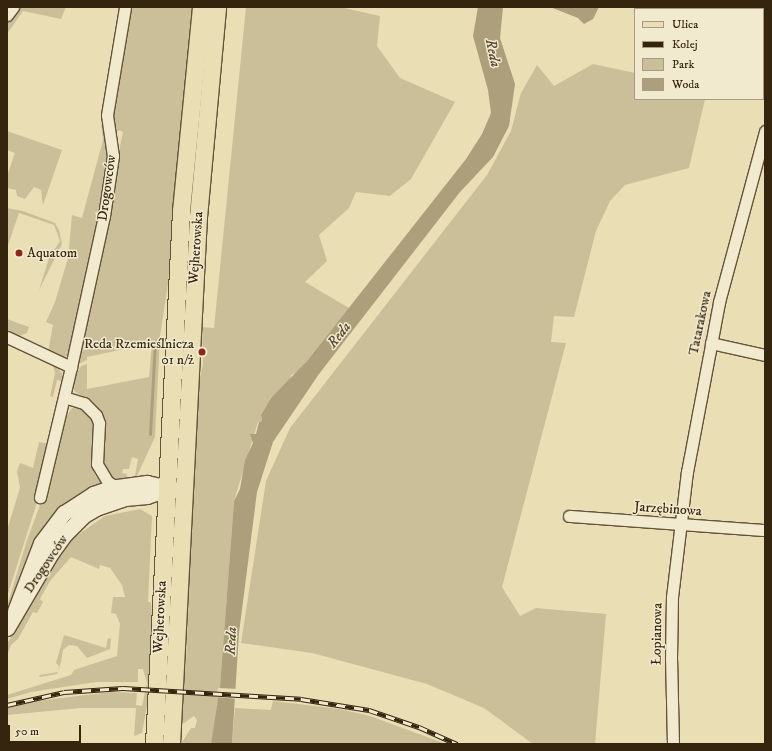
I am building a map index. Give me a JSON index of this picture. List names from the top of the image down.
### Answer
{
  "streets": {
    "main road": ["Wejherowska"],
    "street": [
      "Drogowców",
      "Tatarakowa",
      "Jarzębinowa",
      "Łopianowa"
    ]
  },
  "crossings": [
    ["Drogowców", "Wejherowska"],
    ["Tatarakowa", "Jarzębinowa"],
    ["Tatarakowa", "Łopianowa"],
    ["Jarzębinowa", "Łopianowa"]
  ],
  "water": ["Reda"],
  "places": ["Aquatom", "Reda Rzemieślnicza 01 n/ż"],
  "legend": [
    "Ulica",
    "Kolej",
    "Park",
    "Woda"
  ],
  "scale_bar": "50 m"
}
